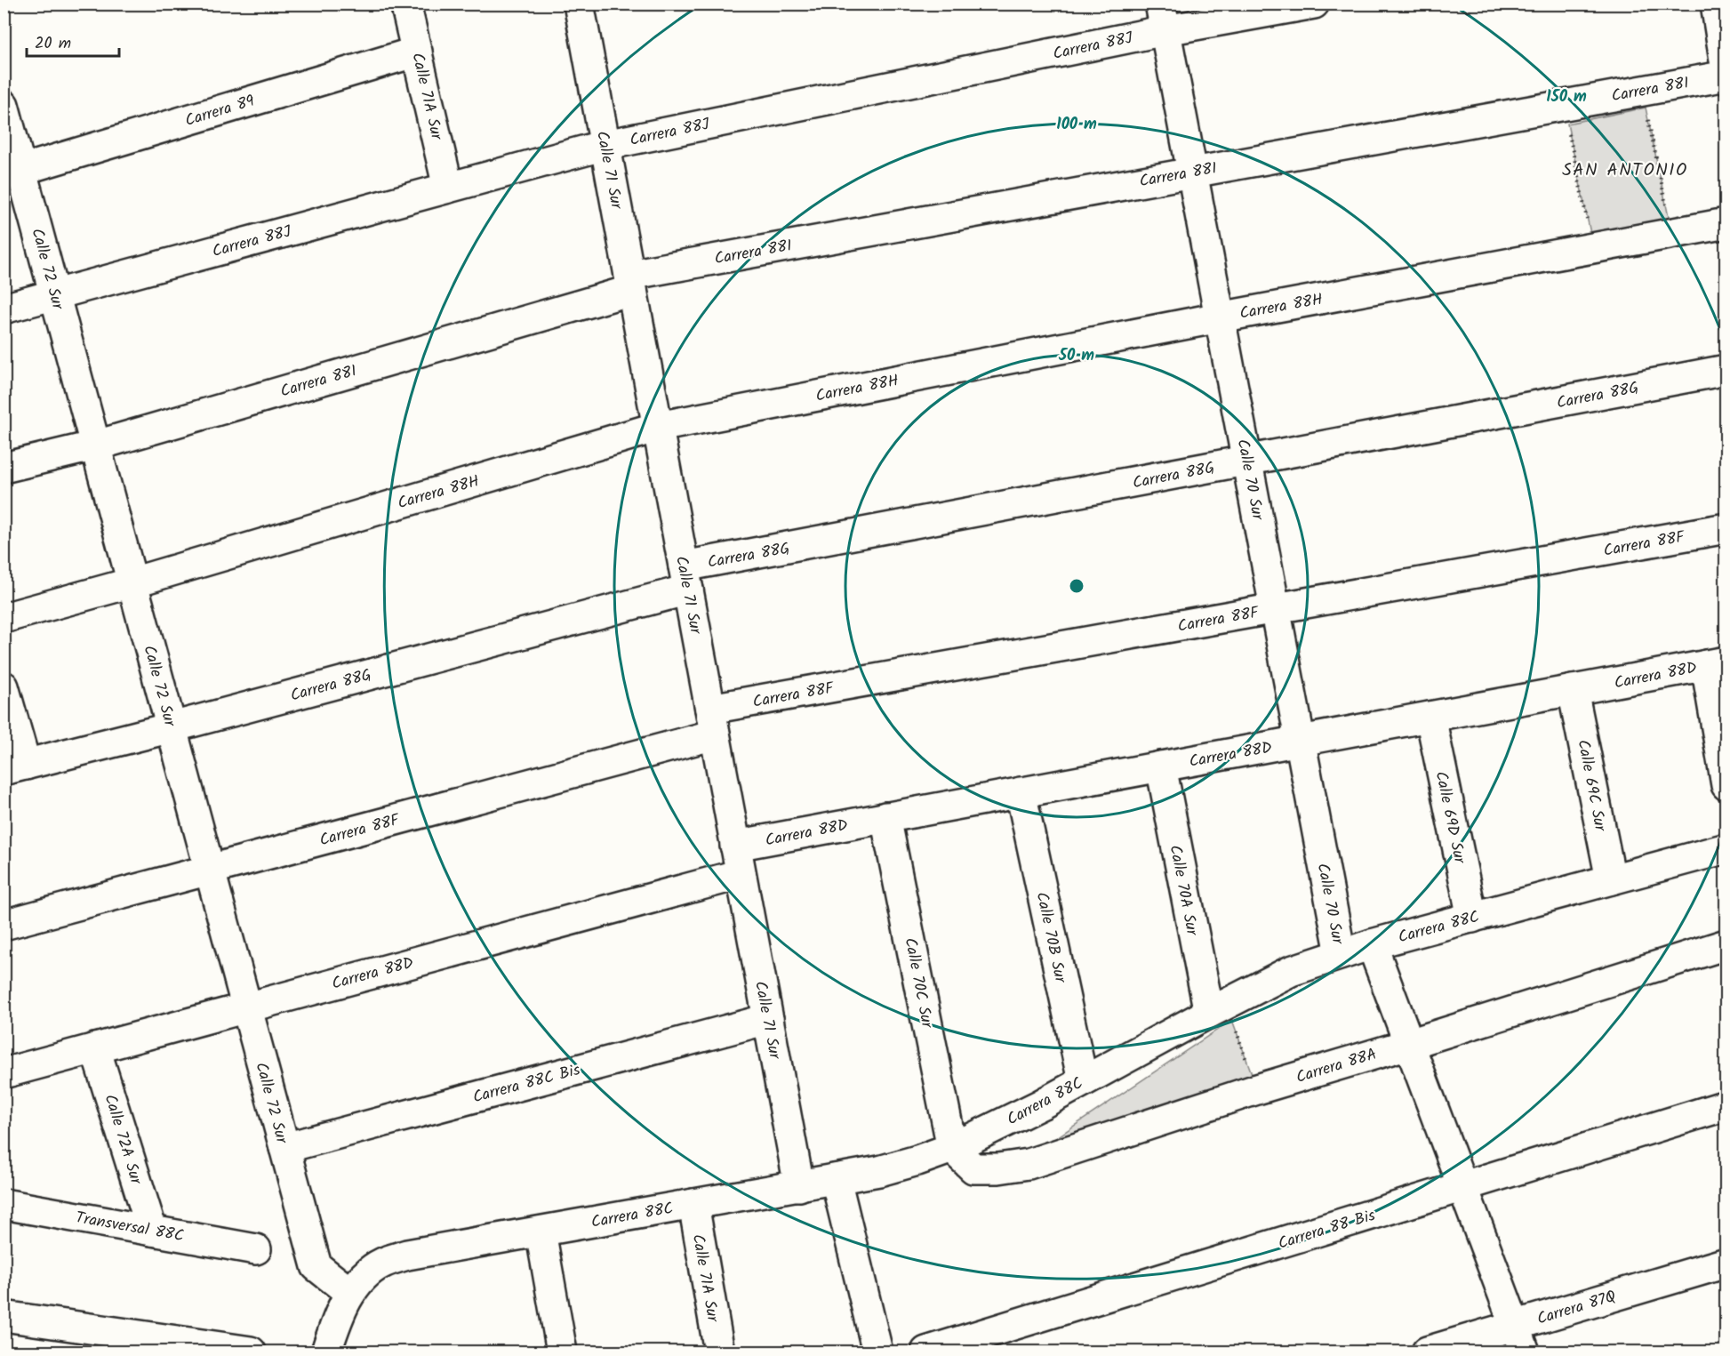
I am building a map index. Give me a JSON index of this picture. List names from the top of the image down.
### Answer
{
  "streets": {
    "street": [
      "Carrera 88J",
      "Carrera 88I",
      "Calle 71A Sur",
      "Carrera 89",
      "Calle 71 Sur",
      "Calle 72 Sur",
      "Carrera 88H",
      "Carrera 88G",
      "Calle 70 Sur",
      "Carrera 88F",
      "Carrera 88D",
      "Calle 69C Sur",
      "Calle 69D Sur",
      "Calle 70A Sur",
      "Carrera 88C",
      "Calle 70B Sur",
      "Calle 70C Sur",
      "Carrera 88A",
      "Carrera 88C Bis",
      "Calle 72A Sur",
      "Transversal 88C",
      "Carrera 88 Bis",
      "Carrera 87Q"
    ]
  },
  "crossings": [
    ["Carrera 88J", "Calle 71A Sur"],
    ["Carrera 88J", "Calle 71 Sur"],
    ["Carrera 88J", "Calle 72 Sur"],
    ["Carrera 88J", "Calle 70 Sur"],
    ["Carrera 88I", "Calle 71 Sur"],
    ["Carrera 88I", "Calle 72 Sur"],
    ["Carrera 88I", "Calle 70 Sur"],
    ["Calle 71A Sur", "Carrera 89"],
    ["Calle 71A Sur", "Carrera 88C"],
    ["Carrera 89", "Calle 72 Sur"],
    ["Calle 71 Sur", "Carrera 88H"],
    ["Calle 71 Sur", "Carrera 88G"],
    ["Calle 71 Sur", "Carrera 88F"],
    ["Calle 71 Sur", "Carrera 88D"],
    ["Calle 71 Sur", "Carrera 88C"],
    ["Calle 71 Sur", "Carrera 88C Bis"],
    ["Calle 72 Sur", "Carrera 88H"],
    ["Calle 72 Sur", "Carrera 88G"],
    ["Calle 72 Sur", "Carrera 88F"],
    ["Calle 72 Sur", "Carrera 88D"],
    ["Calle 72 Sur", "Carrera 88C"],
    ["Calle 72 Sur", "Carrera 88C Bis"],
    ["Carrera 88H", "Calle 70 Sur"],
    ["Carrera 88G", "Calle 70 Sur"],
    ["Calle 70 Sur", "Carrera 88F"],
    ["Calle 70 Sur", "Carrera 88D"],
    ["Calle 70 Sur", "Carrera 88C"],
    ["Calle 70 Sur", "Carrera 88A"],
    ["Calle 70 Sur", "Carrera 88 Bis"],
    ["Calle 70 Sur", "Carrera 87Q"],
    ["Carrera 88D", "Calle 69C Sur"],
    ["Carrera 88D", "Calle 69D Sur"],
    ["Carrera 88D", "Calle 70A Sur"],
    ["Carrera 88D", "Calle 70B Sur"],
    ["Carrera 88D", "Calle 70C Sur"],
    ["Carrera 88D", "Calle 72A Sur"],
    ["Calle 69C Sur", "Carrera 88C"],
    ["Calle 69D Sur", "Carrera 88C"],
    ["Calle 70A Sur", "Carrera 88C"],
    ["Carrera 88C", "Calle 70B Sur"],
    ["Carrera 88C", "Calle 70C Sur"],
    ["Carrera 88C", "Carrera 88A"],
    ["Calle 70C Sur", "Carrera 88A"],
    ["Calle 72A Sur", "Transversal 88C"]
  ],
  "districts": ["SAN ANTONIO"],
  "scale_bar": "20 m",
  "rings": ["150 m", "100 m", "50 m"]
}
